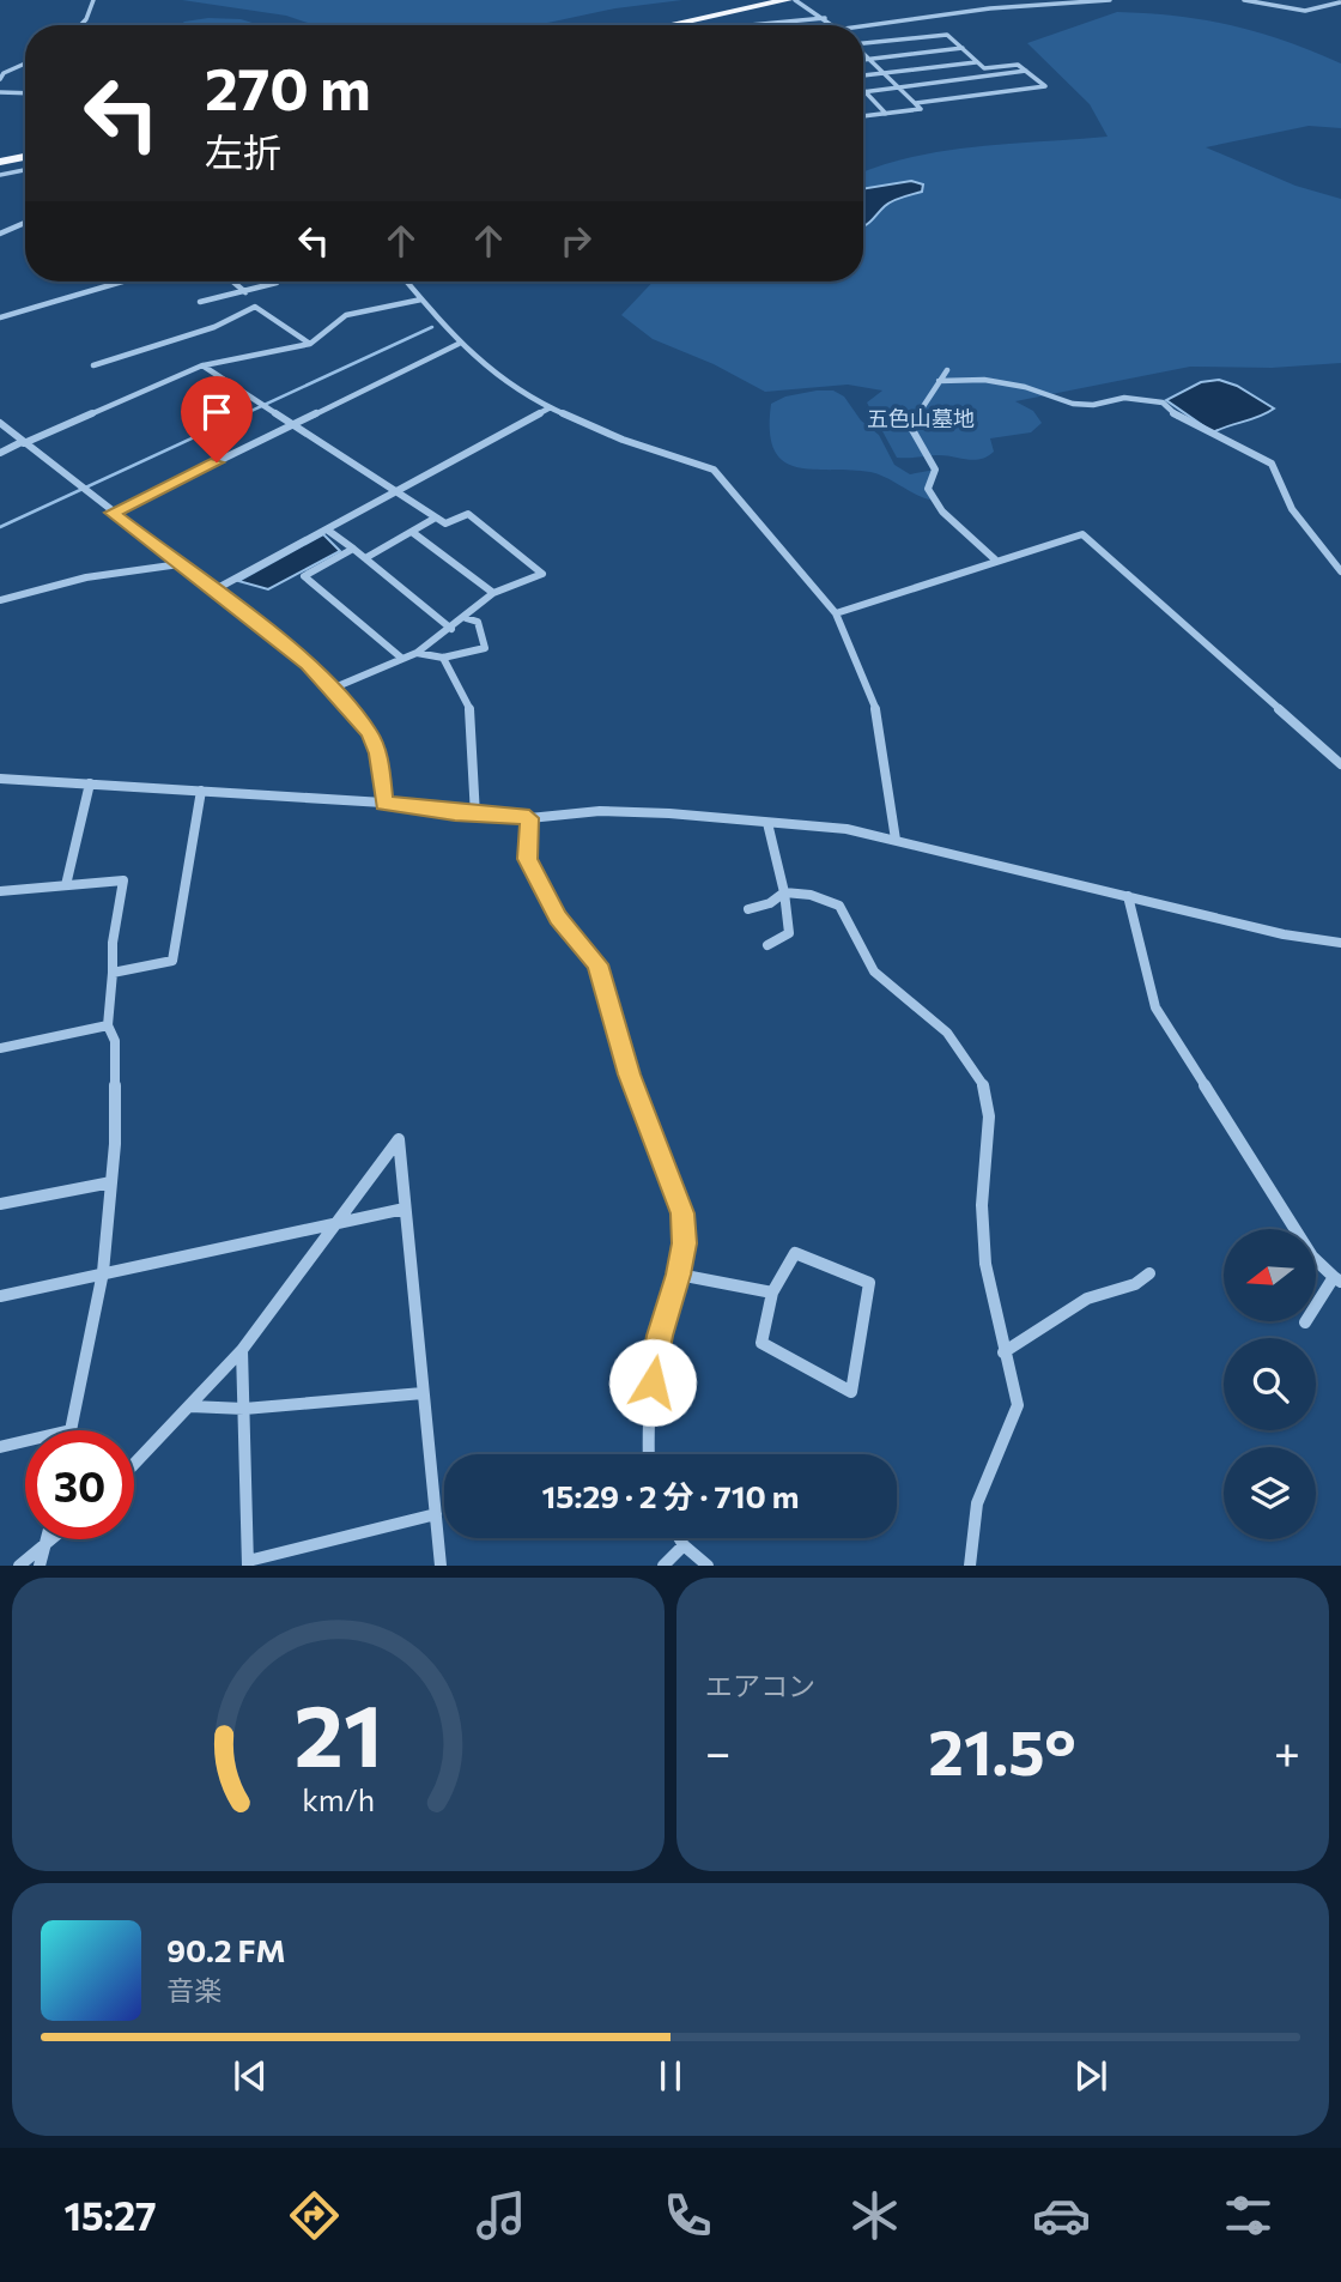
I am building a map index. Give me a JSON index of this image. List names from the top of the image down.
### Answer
{
  "parks": ["五色山墓地"],
  "north": "left",
  "page": {
    "turn": ["270 m", "左折"],
    "limit": "30",
    "trip": "15:29 · 2 分 · 710 m",
    "tile": "エアコン",
    "heat": ["−", "21.5°", "+"],
    "song": ["90.2 FM", "音楽"],
    "tabs": "15:27",
    "gauge": ["21", "km/h"]
  }
}
